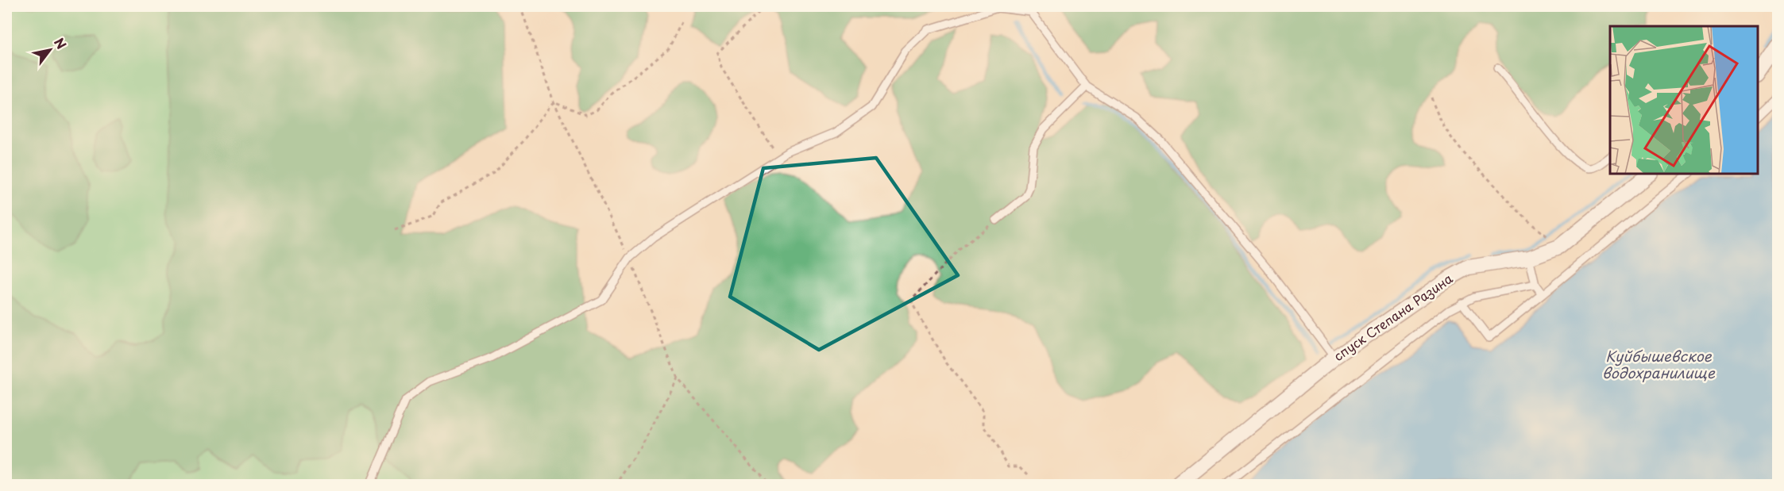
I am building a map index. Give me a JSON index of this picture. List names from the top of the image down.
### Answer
{
  "streets": {
    "street": ["спуск Степана Разина"]
  },
  "water": ["Куйбышевское водохранилище"],
  "north": "top right"
}
